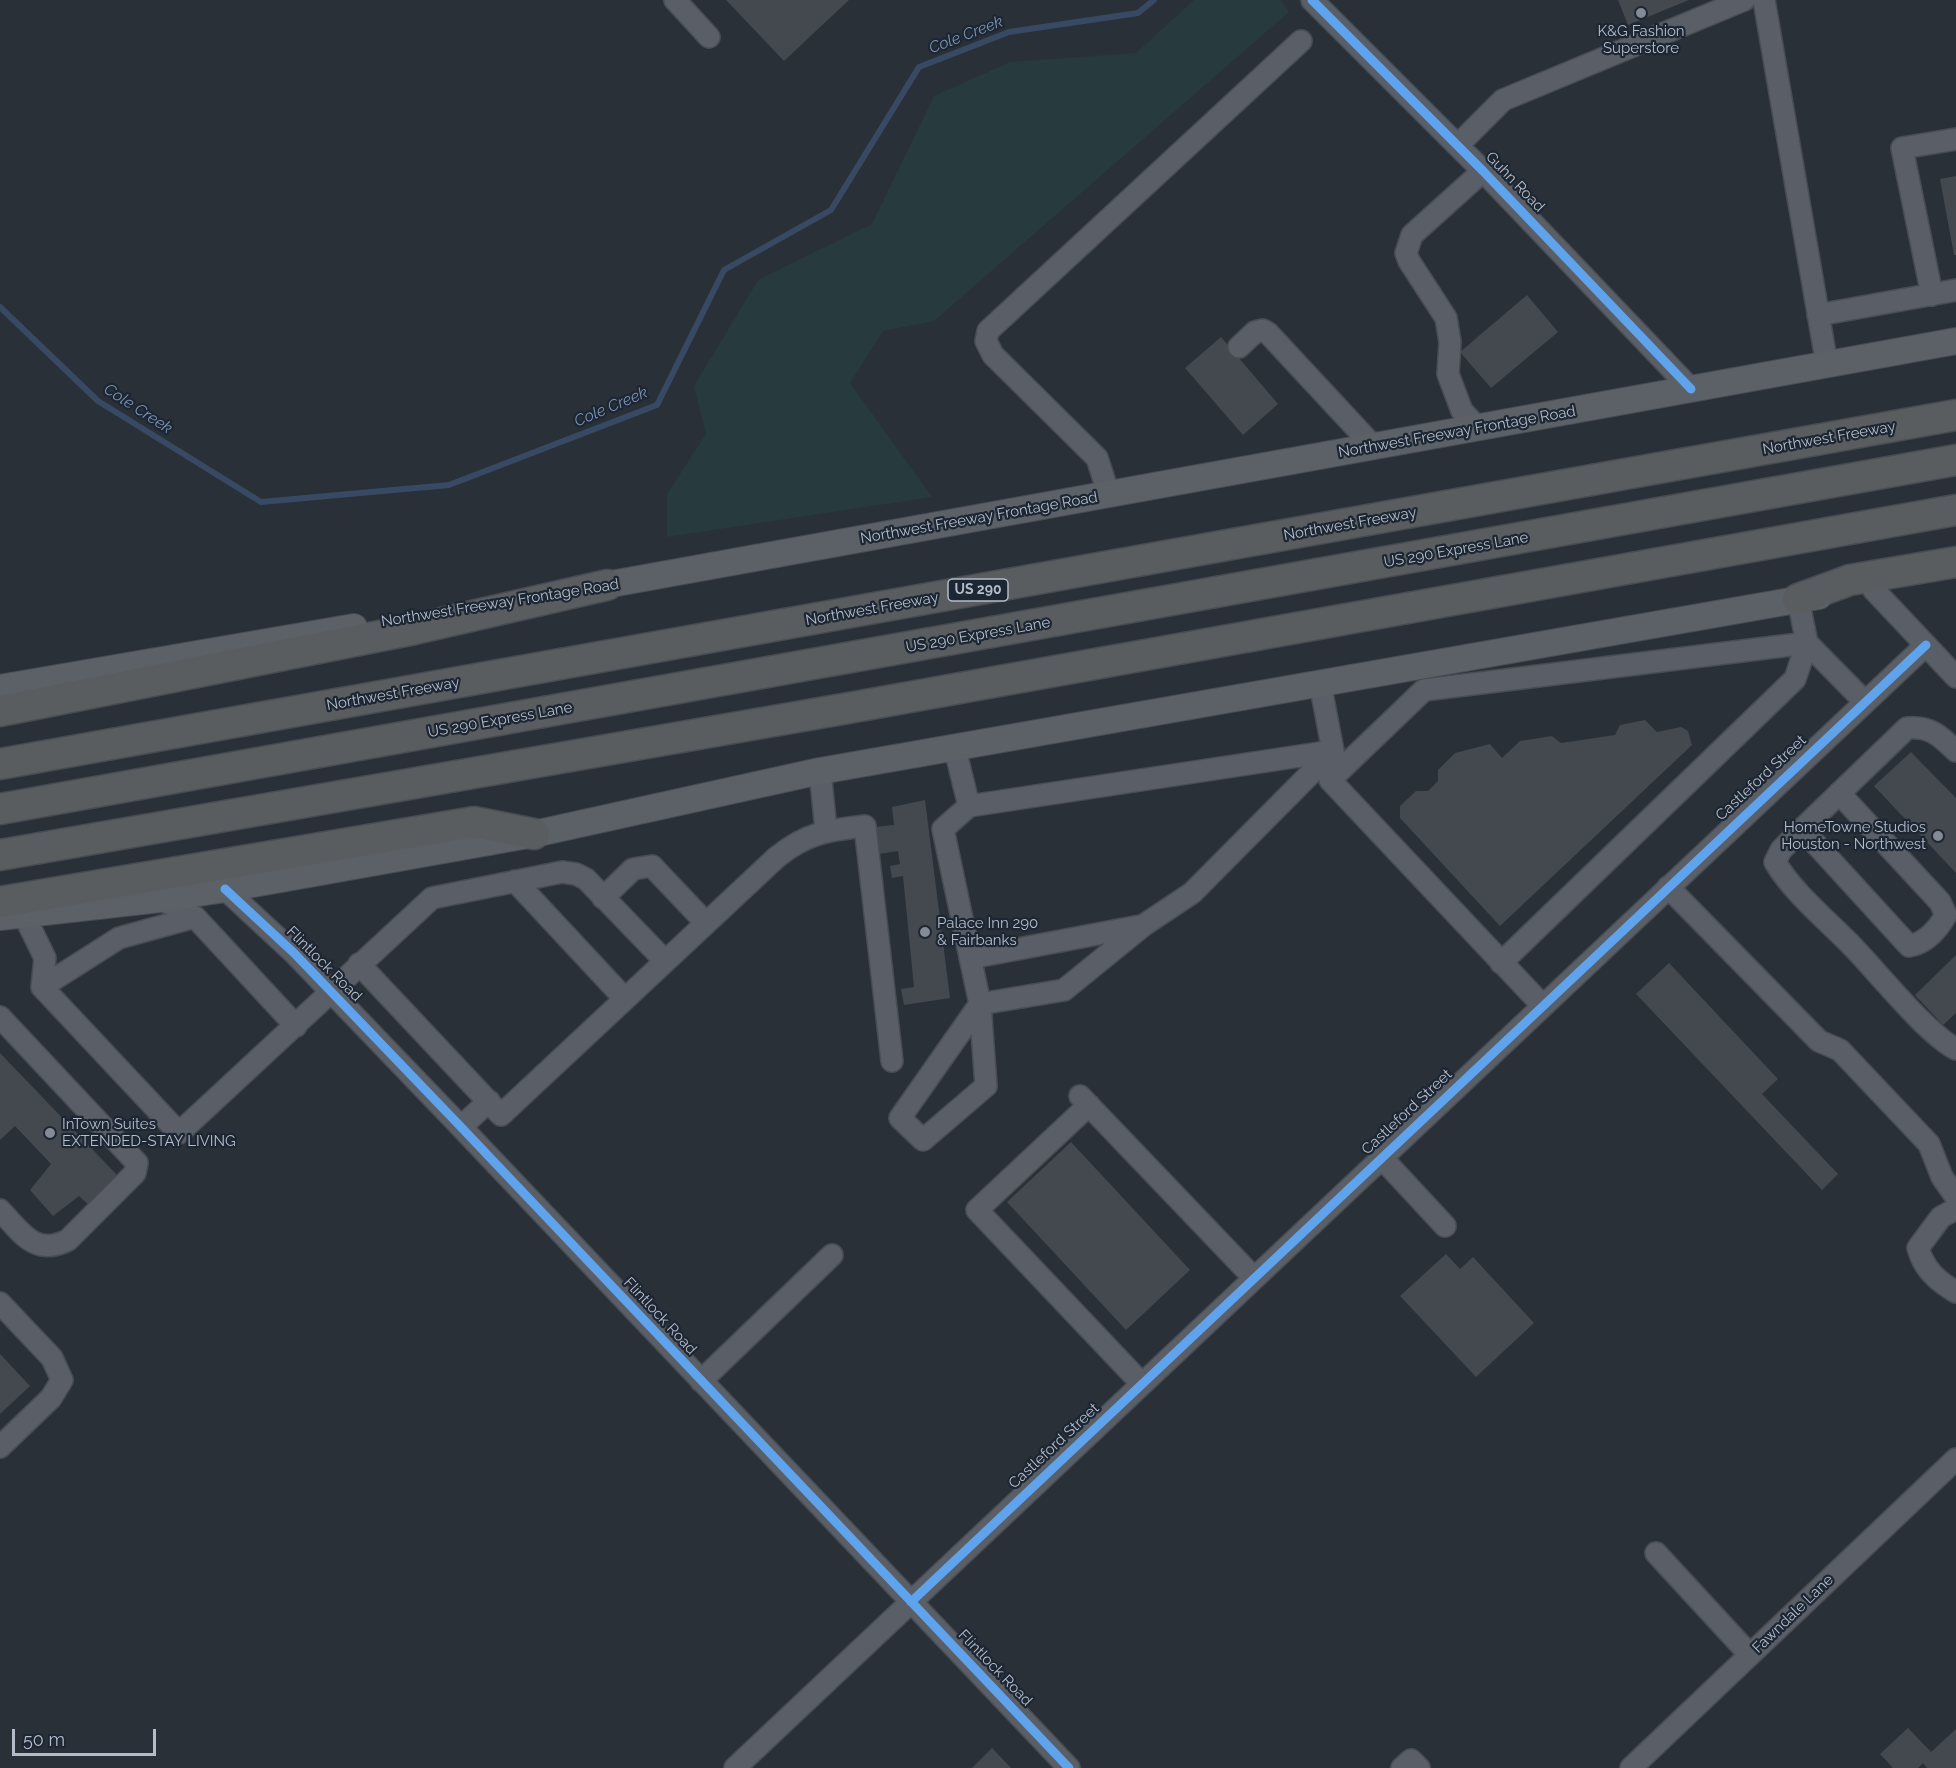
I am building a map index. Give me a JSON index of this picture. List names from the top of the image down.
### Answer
{
  "streets": {
    "highway": ["Northwest Freeway", "US 290 Express Lane", "US 290"],
    "main road": ["Northwest Freeway Frontage Road"],
    "street": [
      "Guhn Road",
      "Castleford Street",
      "Flintlock Road",
      "Fawndale Lane"
    ]
  },
  "crossings": [
    ["Guhn Road", "Northwest Freeway Frontage Road"],
    ["Castleford Street", "Flintlock Road"]
  ],
  "water": ["Cole Creek"],
  "places": [
    "K&G Fashion Superstore",
    "HomeTowne Studios Houston - Northwest",
    "Palace Inn 290 & Fairbanks",
    "InTown Suites EXTENDED-STAY LIVING"
  ],
  "scale_bar": "50 m"
}
